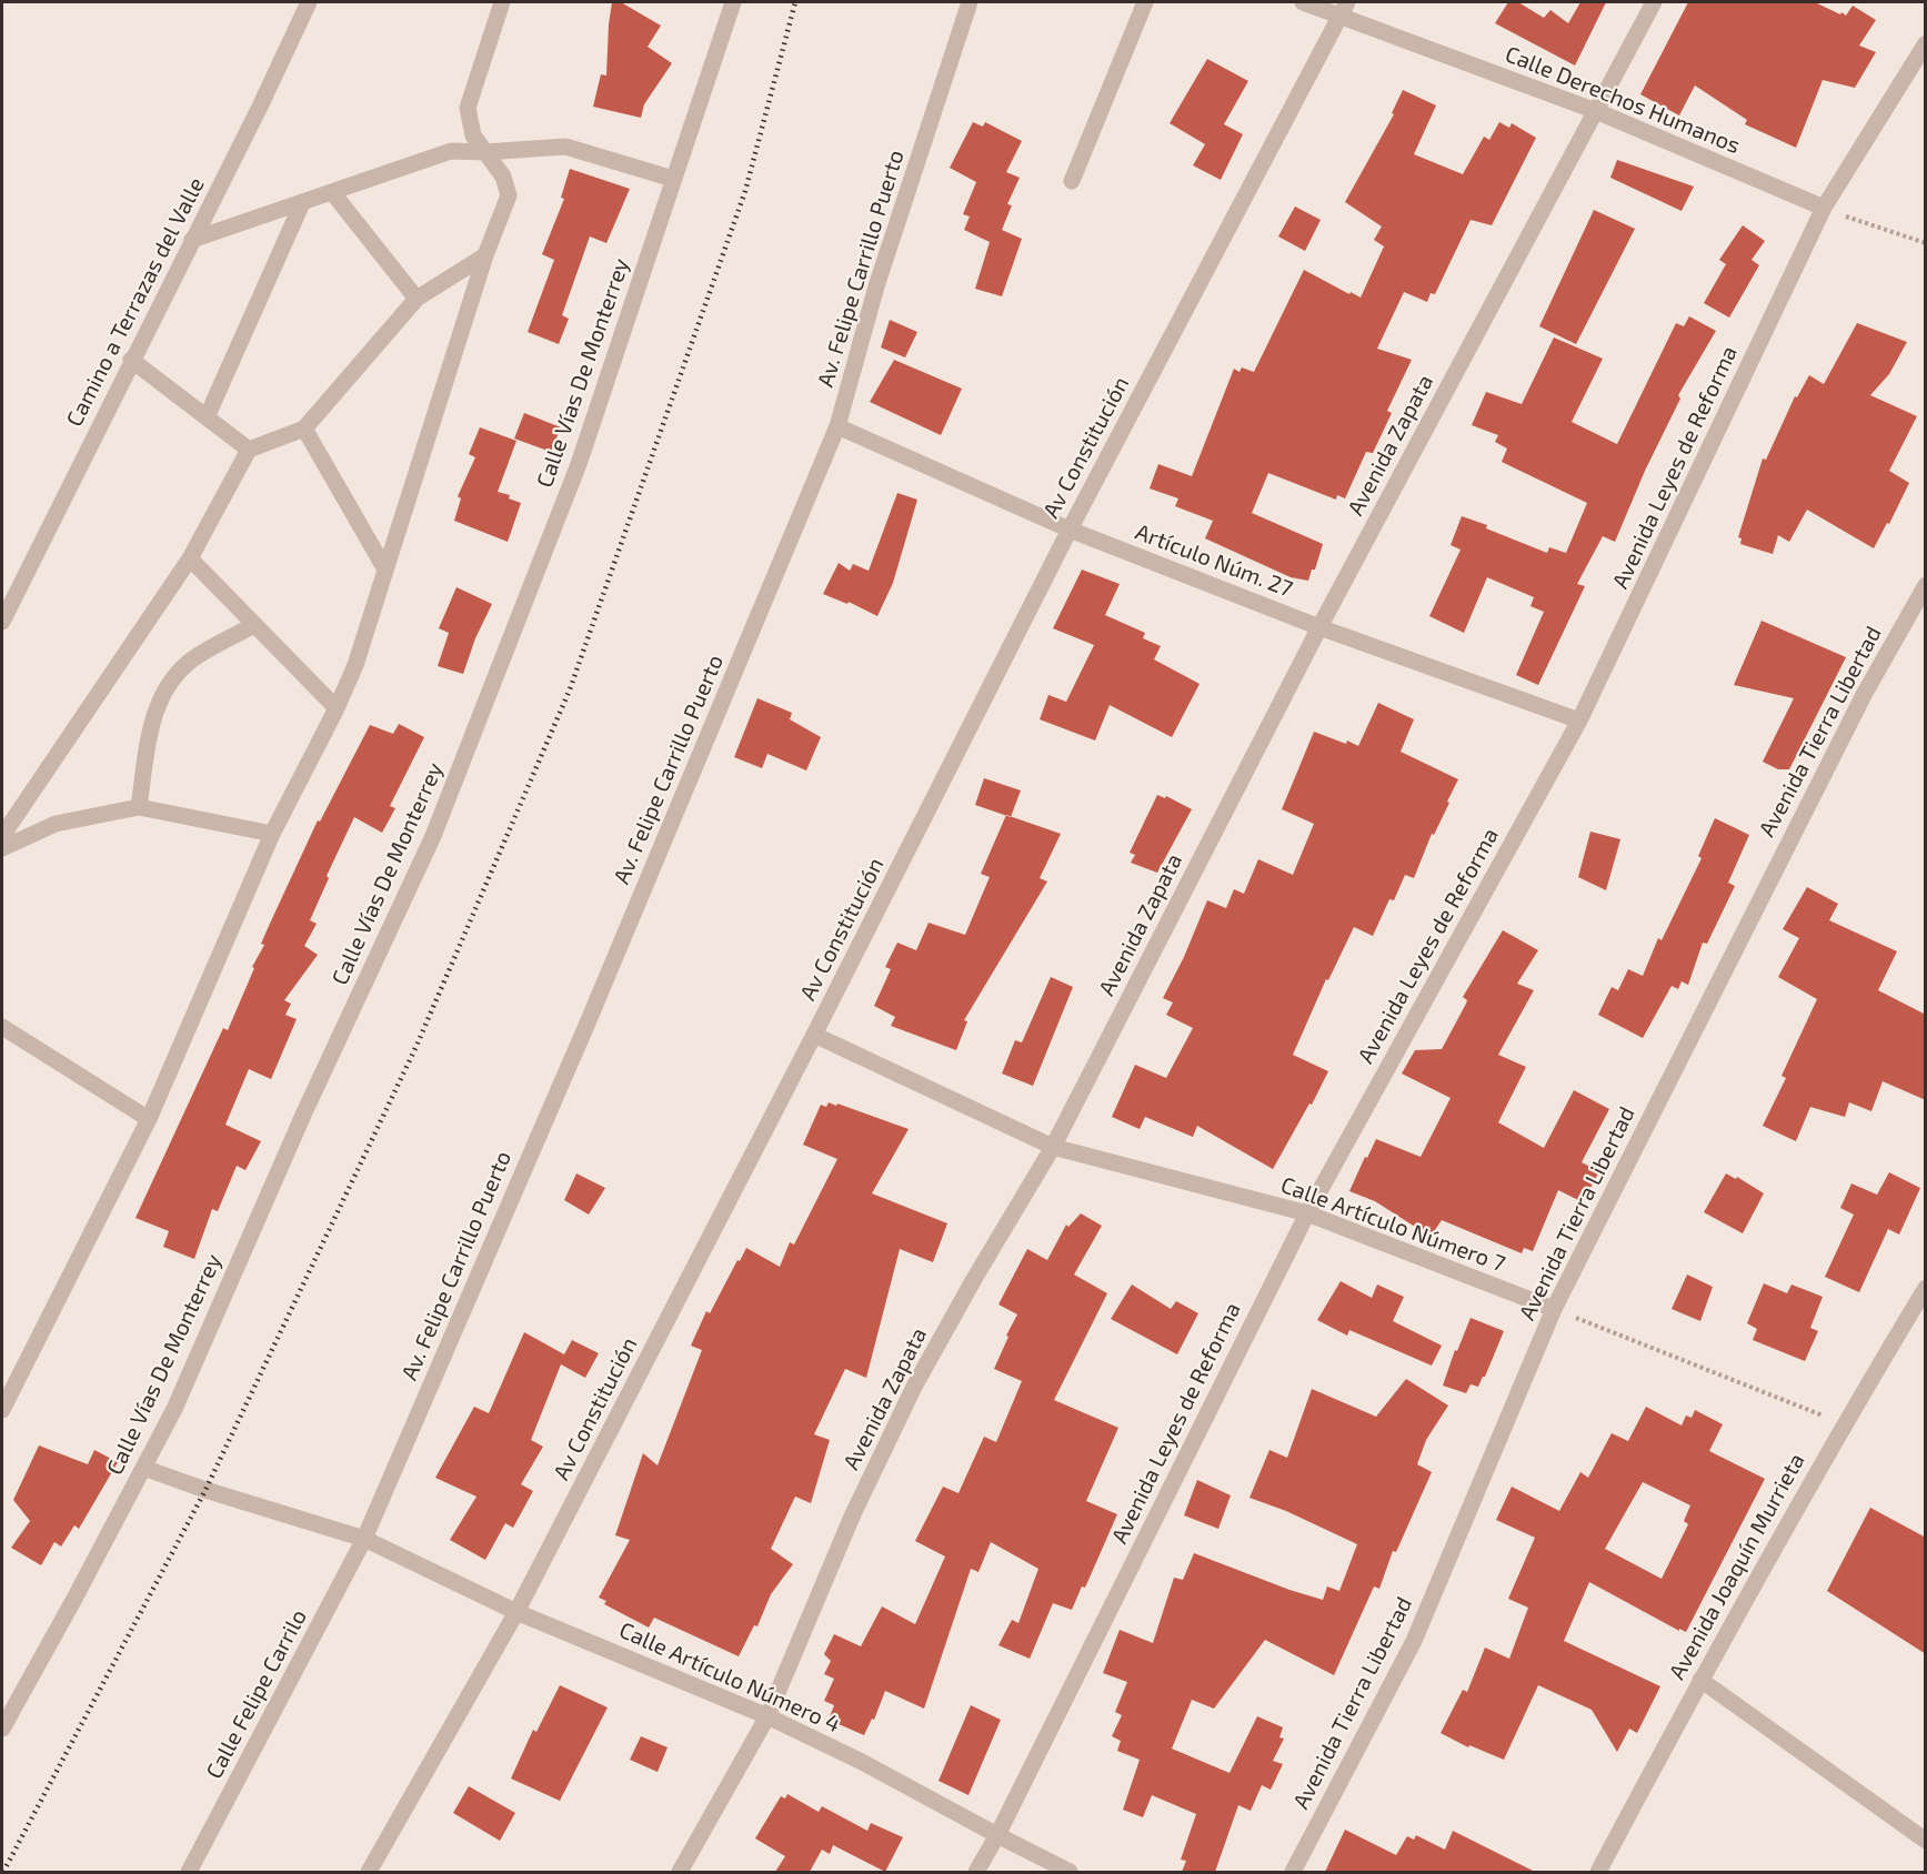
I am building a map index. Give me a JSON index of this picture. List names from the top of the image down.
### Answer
{
  "streets": {
    "street": [
      "Calle Derechos Humanos",
      "Av. Felipe Carrillo Puerto",
      "Camino a Terrazas del Valle",
      "Calle Vías De Monterrey",
      "Avenida Zapata",
      "Av Constitución",
      "Avenida Leyes de Reforma",
      "Artículo Núm. 27",
      "Avenida Tierra Libertad",
      "Calle Artículo Número 7",
      "Avenida Joaquín Murrieta",
      "Calle Artículo Número 4",
      "Calle Felipe Carrilo"
    ]
  },
  "crossings": [
    ["Calle Derechos Humanos", "Avenida Zapata"],
    ["Calle Derechos Humanos", "Av Constitución"],
    ["Calle Derechos Humanos", "Avenida Leyes de Reforma"],
    ["Av. Felipe Carrillo Puerto", "Artículo Núm. 27"],
    ["Av. Felipe Carrillo Puerto", "Calle Artículo Número 4"],
    ["Av. Felipe Carrillo Puerto", "Calle Felipe Carrilo"],
    ["Calle Vías De Monterrey", "Calle Artículo Número 4"],
    ["Avenida Zapata", "Artículo Núm. 27"],
    ["Avenida Zapata", "Calle Artículo Número 7"],
    ["Avenida Zapata", "Calle Artículo Número 4"],
    ["Av Constitución", "Artículo Núm. 27"],
    ["Av Constitución", "Calle Artículo Número 7"],
    ["Av Constitución", "Calle Artículo Número 4"],
    ["Avenida Leyes de Reforma", "Artículo Núm. 27"],
    ["Avenida Leyes de Reforma", "Calle Artículo Número 7"],
    ["Avenida Leyes de Reforma", "Calle Artículo Número 4"],
    ["Avenida Tierra Libertad", "Calle Artículo Número 7"],
    ["Calle Artículo Número 4", "Calle Felipe Carrilo"]
  ]
}
